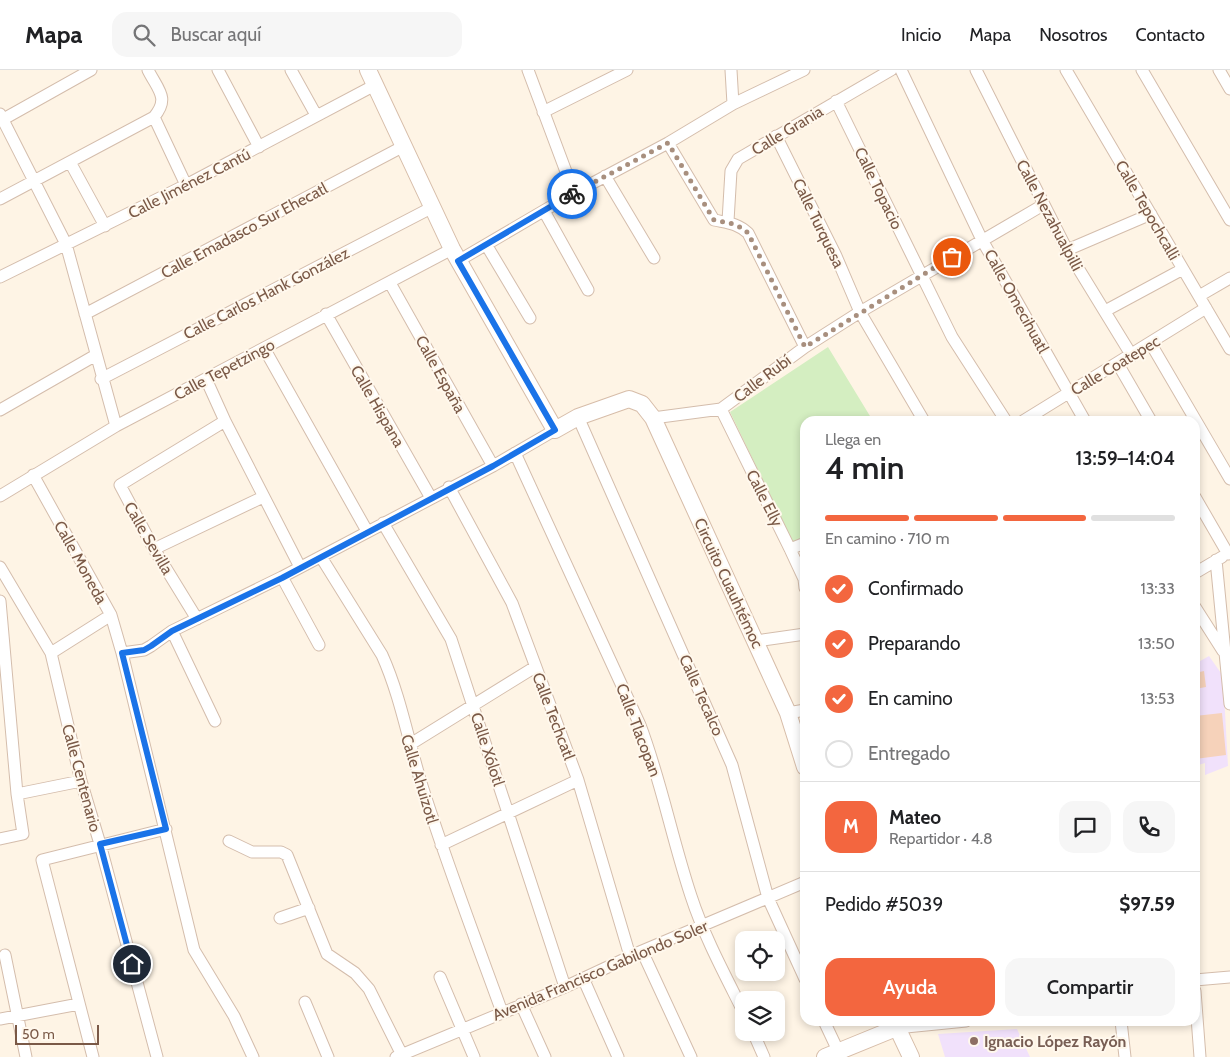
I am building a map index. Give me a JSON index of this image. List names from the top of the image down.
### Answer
{
  "streets": {
    "street": [
      "Calle Grania",
      "Calle Jiménez Cantú",
      "Calle Topacio",
      "Calle Tepochcalli",
      "Calle Nezahualpilli",
      "Calle Turquesa",
      "Calle Emadasco Sur Ehecatl",
      "Calle Carlos Hank González",
      "Calle Omecihuatl",
      "Calle Coatepec",
      "Calle Tepetzingo",
      "Calle España",
      "Calle Rubí",
      "Calle Hispana",
      "Calle Elly",
      "Calle Sevilla",
      "Calle Moneda",
      "Circuito Cuauhtémoc",
      "Calle Tecalco",
      "Calle Techcatl",
      "Calle Tlacopan",
      "Calle Xólotl",
      "Calle Centenario",
      "Calle Ahuizotl",
      "Avenida Francisco Gabilondo Soler"
    ]
  },
  "crossings": [
    ["Calle Grania", "Calle Topacio"],
    ["Calle Grania", "Calle Turquesa"],
    ["Calle Topacio", "Calle Rubí"],
    ["Calle Tepochcalli", "Calle Coatepec"],
    ["Calle Nezahualpilli", "Calle Coatepec"],
    ["Calle Nezahualpilli", "Calle Rubí"],
    ["Calle Turquesa", "Calle Rubí"],
    ["Calle Omecihuatl", "Calle Coatepec"],
    ["Calle Omecihuatl", "Calle Rubí"],
    ["Calle Tepetzingo", "Calle España"],
    ["Calle Tepetzingo", "Calle Hispana"],
    ["Calle Tepetzingo", "Calle Moneda"],
    ["Calle Rubí", "Calle Elly"],
    ["Calle Rubí", "Circuito Cuauhtémoc"],
    ["Circuito Cuauhtémoc", "Calle Tecalco"],
    ["Calle Tecalco", "Avenida Francisco Gabilondo Soler"],
    ["Calle Techcatl", "Avenida Francisco Gabilondo Soler"],
    ["Calle Tlacopan", "Avenida Francisco Gabilondo Soler"],
    ["Calle Xólotl", "Avenida Francisco Gabilondo Soler"],
    ["Calle Ahuizotl", "Avenida Francisco Gabilondo Soler"]
  ],
  "places": ["Ignacio López Rayón"],
  "scale_bar": "50 m",
  "page": {
    "header": "Mapa",
    "search": "Buscar aquí",
    "nav": [
      "Inicio",
      "Mapa",
      "Nosotros",
      "Contacto"
    ],
    "heading": ["4 min", "Llega en", "13:59–14:04"],
    "panel": [
      "Mateo",
      "Repartidor · 4.8",
      "Pedido #5039",
      "$97.59"
    ],
    "bar": "En camino · 710 m",
    "list": [
      ["Confirmado", "13:33"],
      ["Preparando", "13:50"],
      ["En camino", "13:53"],
      "Entregado"
    ],
    "round": "M",
    "buttons": ["Ayuda", "Compartir"],
    "scale": "50 m"
  }
}
